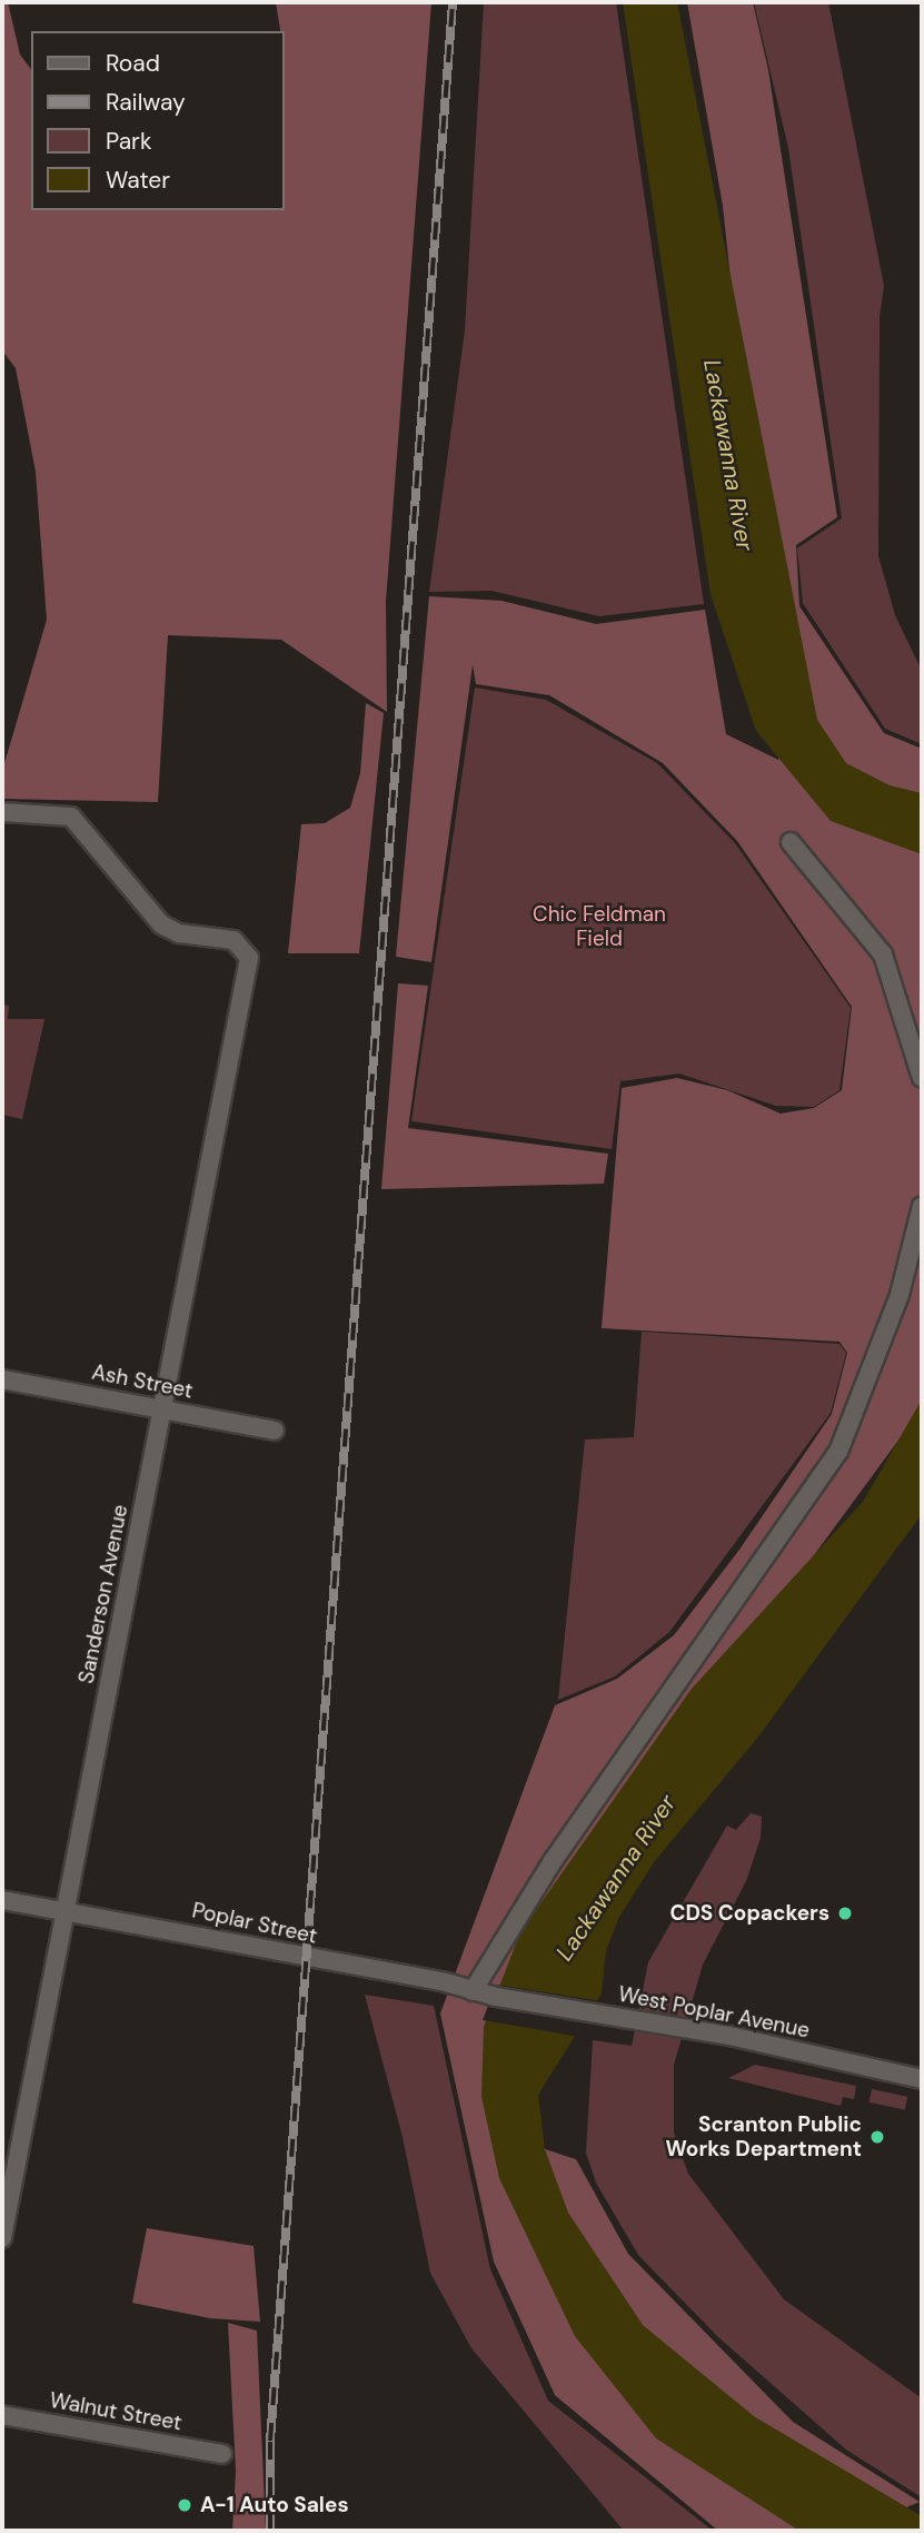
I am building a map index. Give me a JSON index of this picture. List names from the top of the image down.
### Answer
{
  "streets": {
    "street": [
      "Ash Street",
      "Sanderson Avenue",
      "Poplar Street",
      "West Poplar Avenue",
      "Walnut Street"
    ]
  },
  "crossings": [
    ["Ash Street", "Sanderson Avenue"],
    ["Sanderson Avenue", "Poplar Street"],
    ["Poplar Street", "West Poplar Avenue"]
  ],
  "water": ["Lackawanna River"],
  "parks": ["Chic Feldman Field"],
  "places": ["CDS Copackers", "Scranton Public Works Department", "A-1 Auto Sales"],
  "legend": [
    "Road",
    "Railway",
    "Park",
    "Water"
  ]
}
